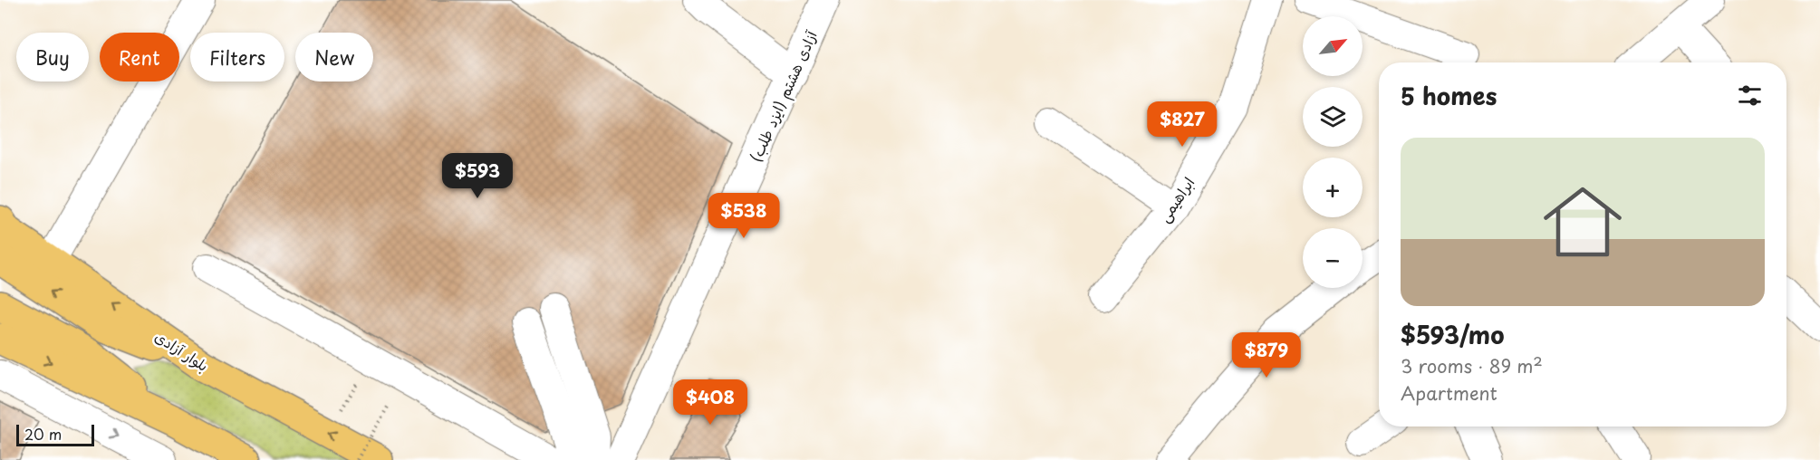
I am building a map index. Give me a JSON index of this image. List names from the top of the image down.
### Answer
{
  "streets": {
    "main road": ["بلوار آزادی"],
    "street": ["آزادی هشتم (ایزد طلب)", "ابراهیمی"]
  },
  "scale_bar": "20 m",
  "north": "top right",
  "page": {
    "map_buttons": ["+", "−"],
    "chip": [
      "Buy",
      "Rent",
      "Filters",
      "New"
    ],
    "heading": "5 homes",
    "price": [
      "$827",
      "$593",
      "$538",
      "$879",
      "$408"
    ],
    "list": [
      {
        "name": "$593/mo",
        "note": "3 rooms · 89 m² · Apartment"
      }
    ],
    "scale": "20 m"
  }
}
